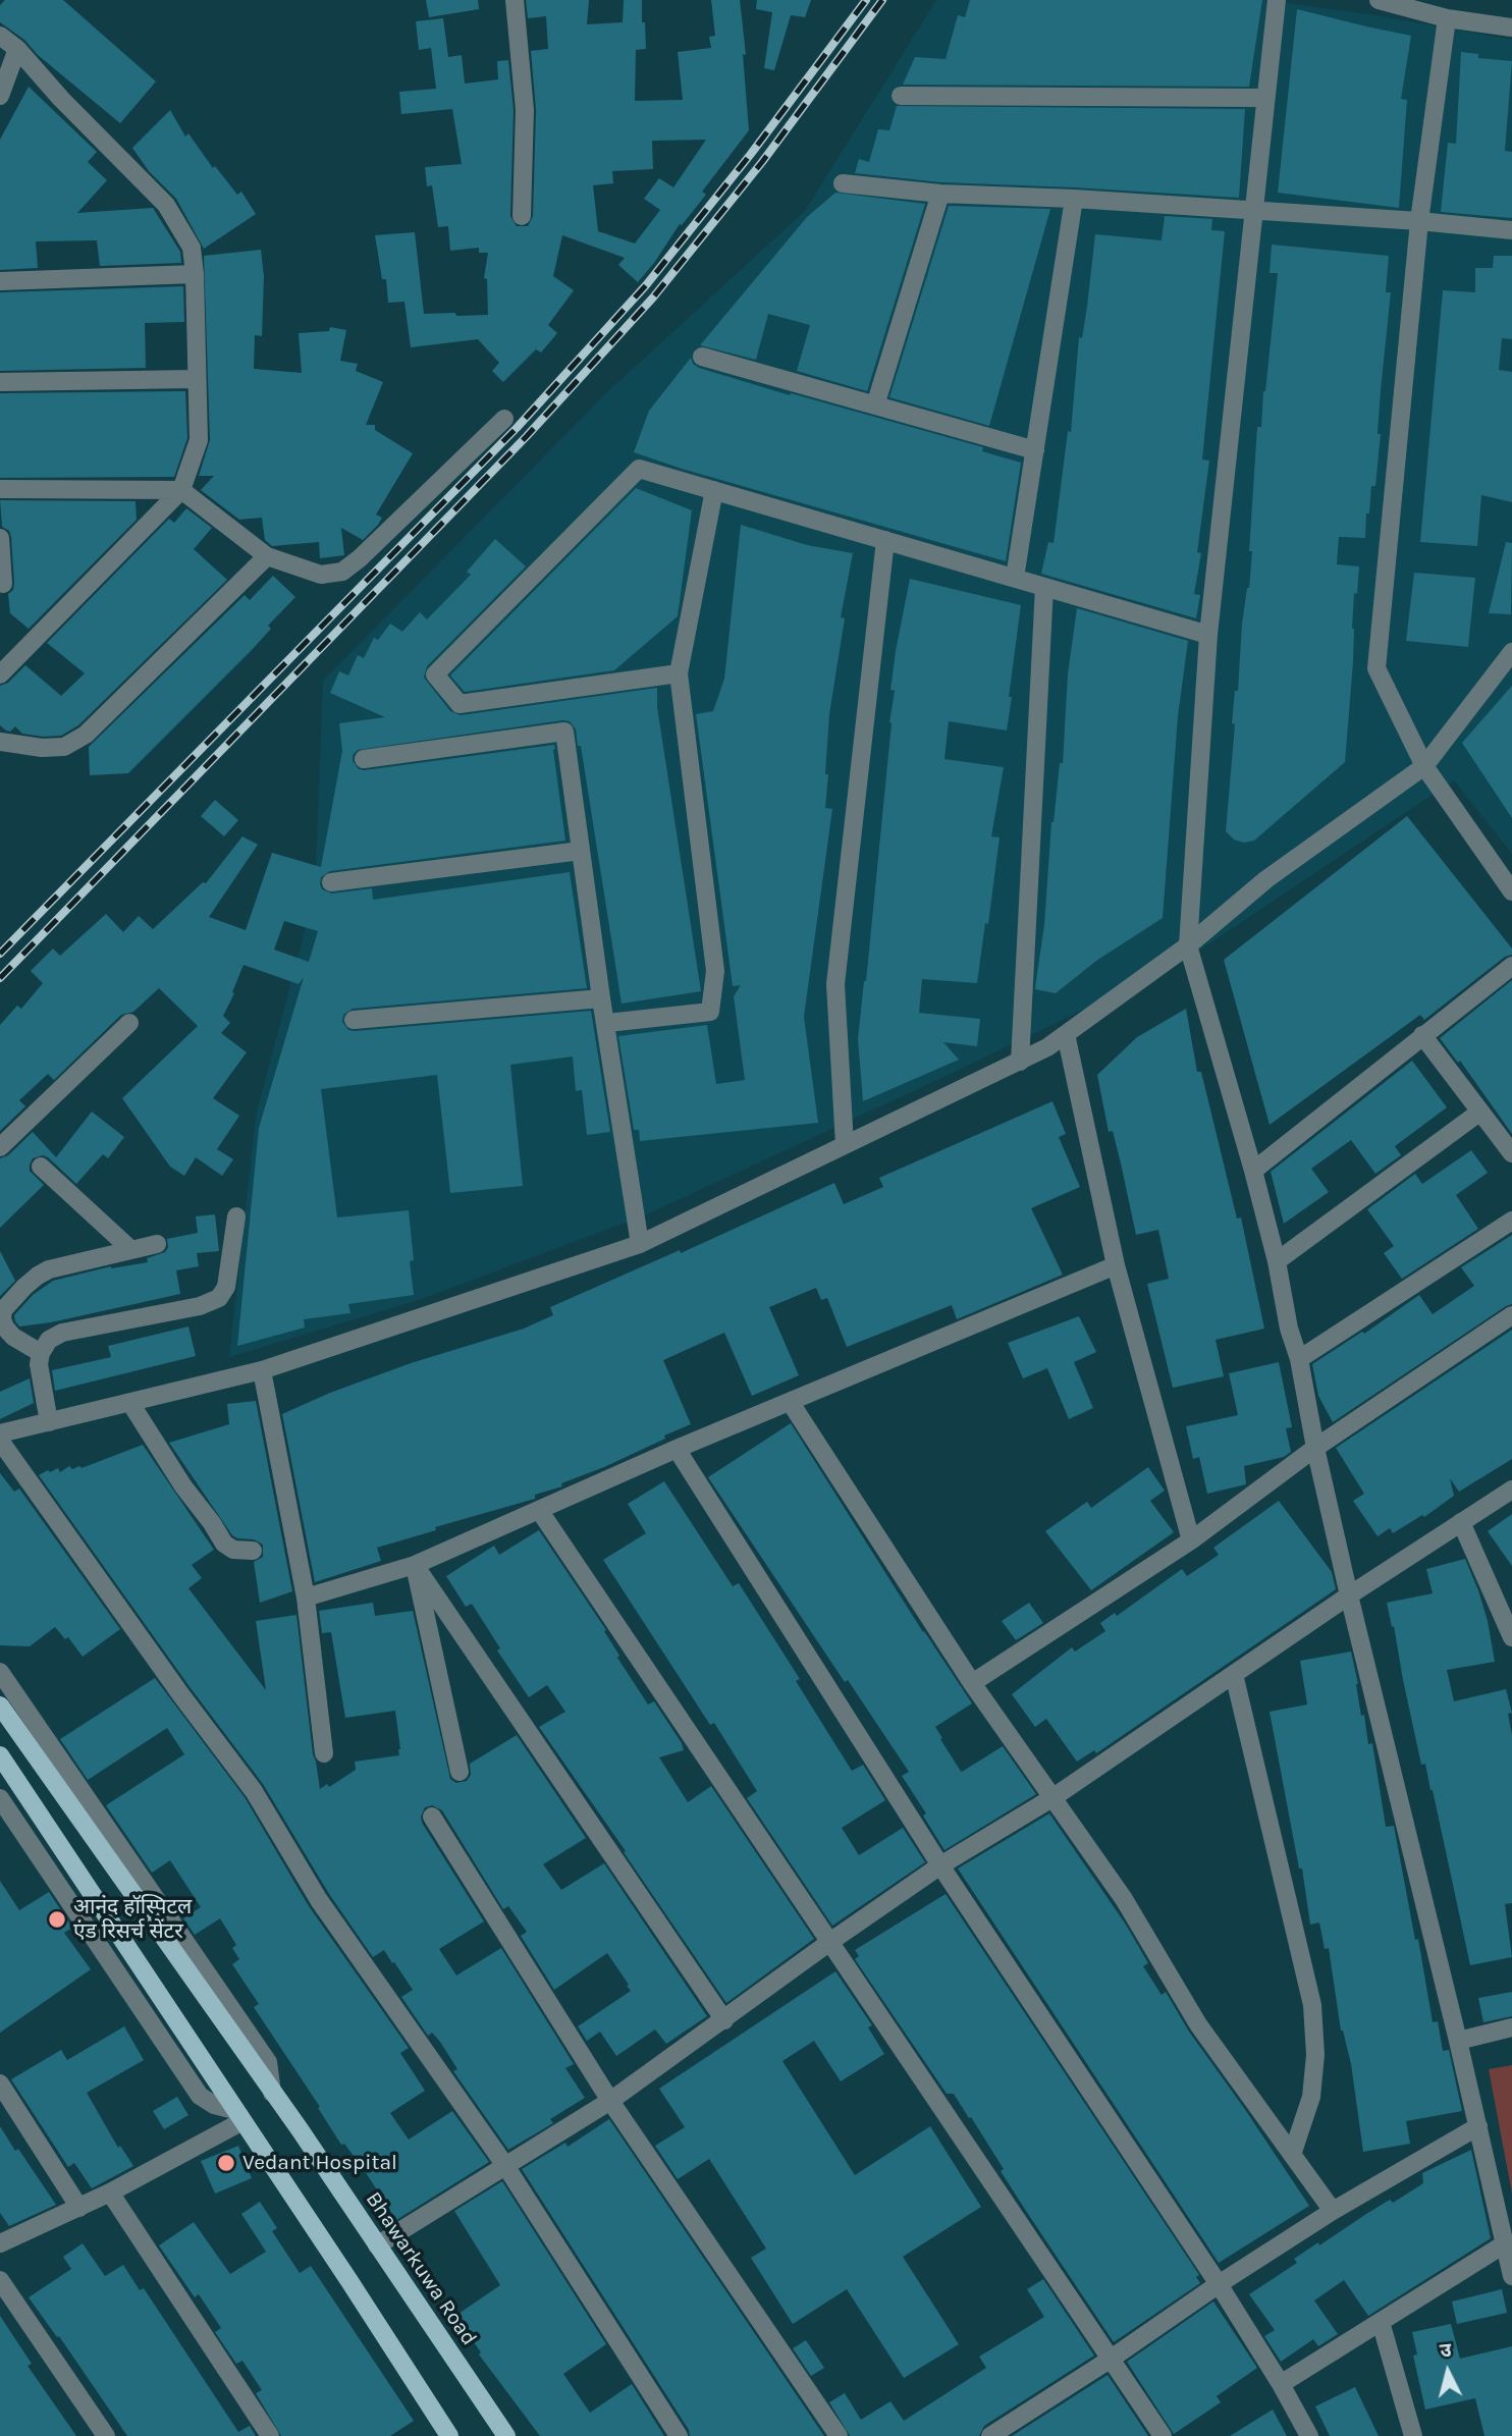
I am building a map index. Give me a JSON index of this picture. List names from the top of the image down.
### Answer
{
  "streets": {
    "main road": ["Bhawarkuwa Road"]
  },
  "places": ["आनंद हॉस्पिटल एंड रिसर्च सेंटर", "Vedant Hospital"],
  "north": "top"
}
